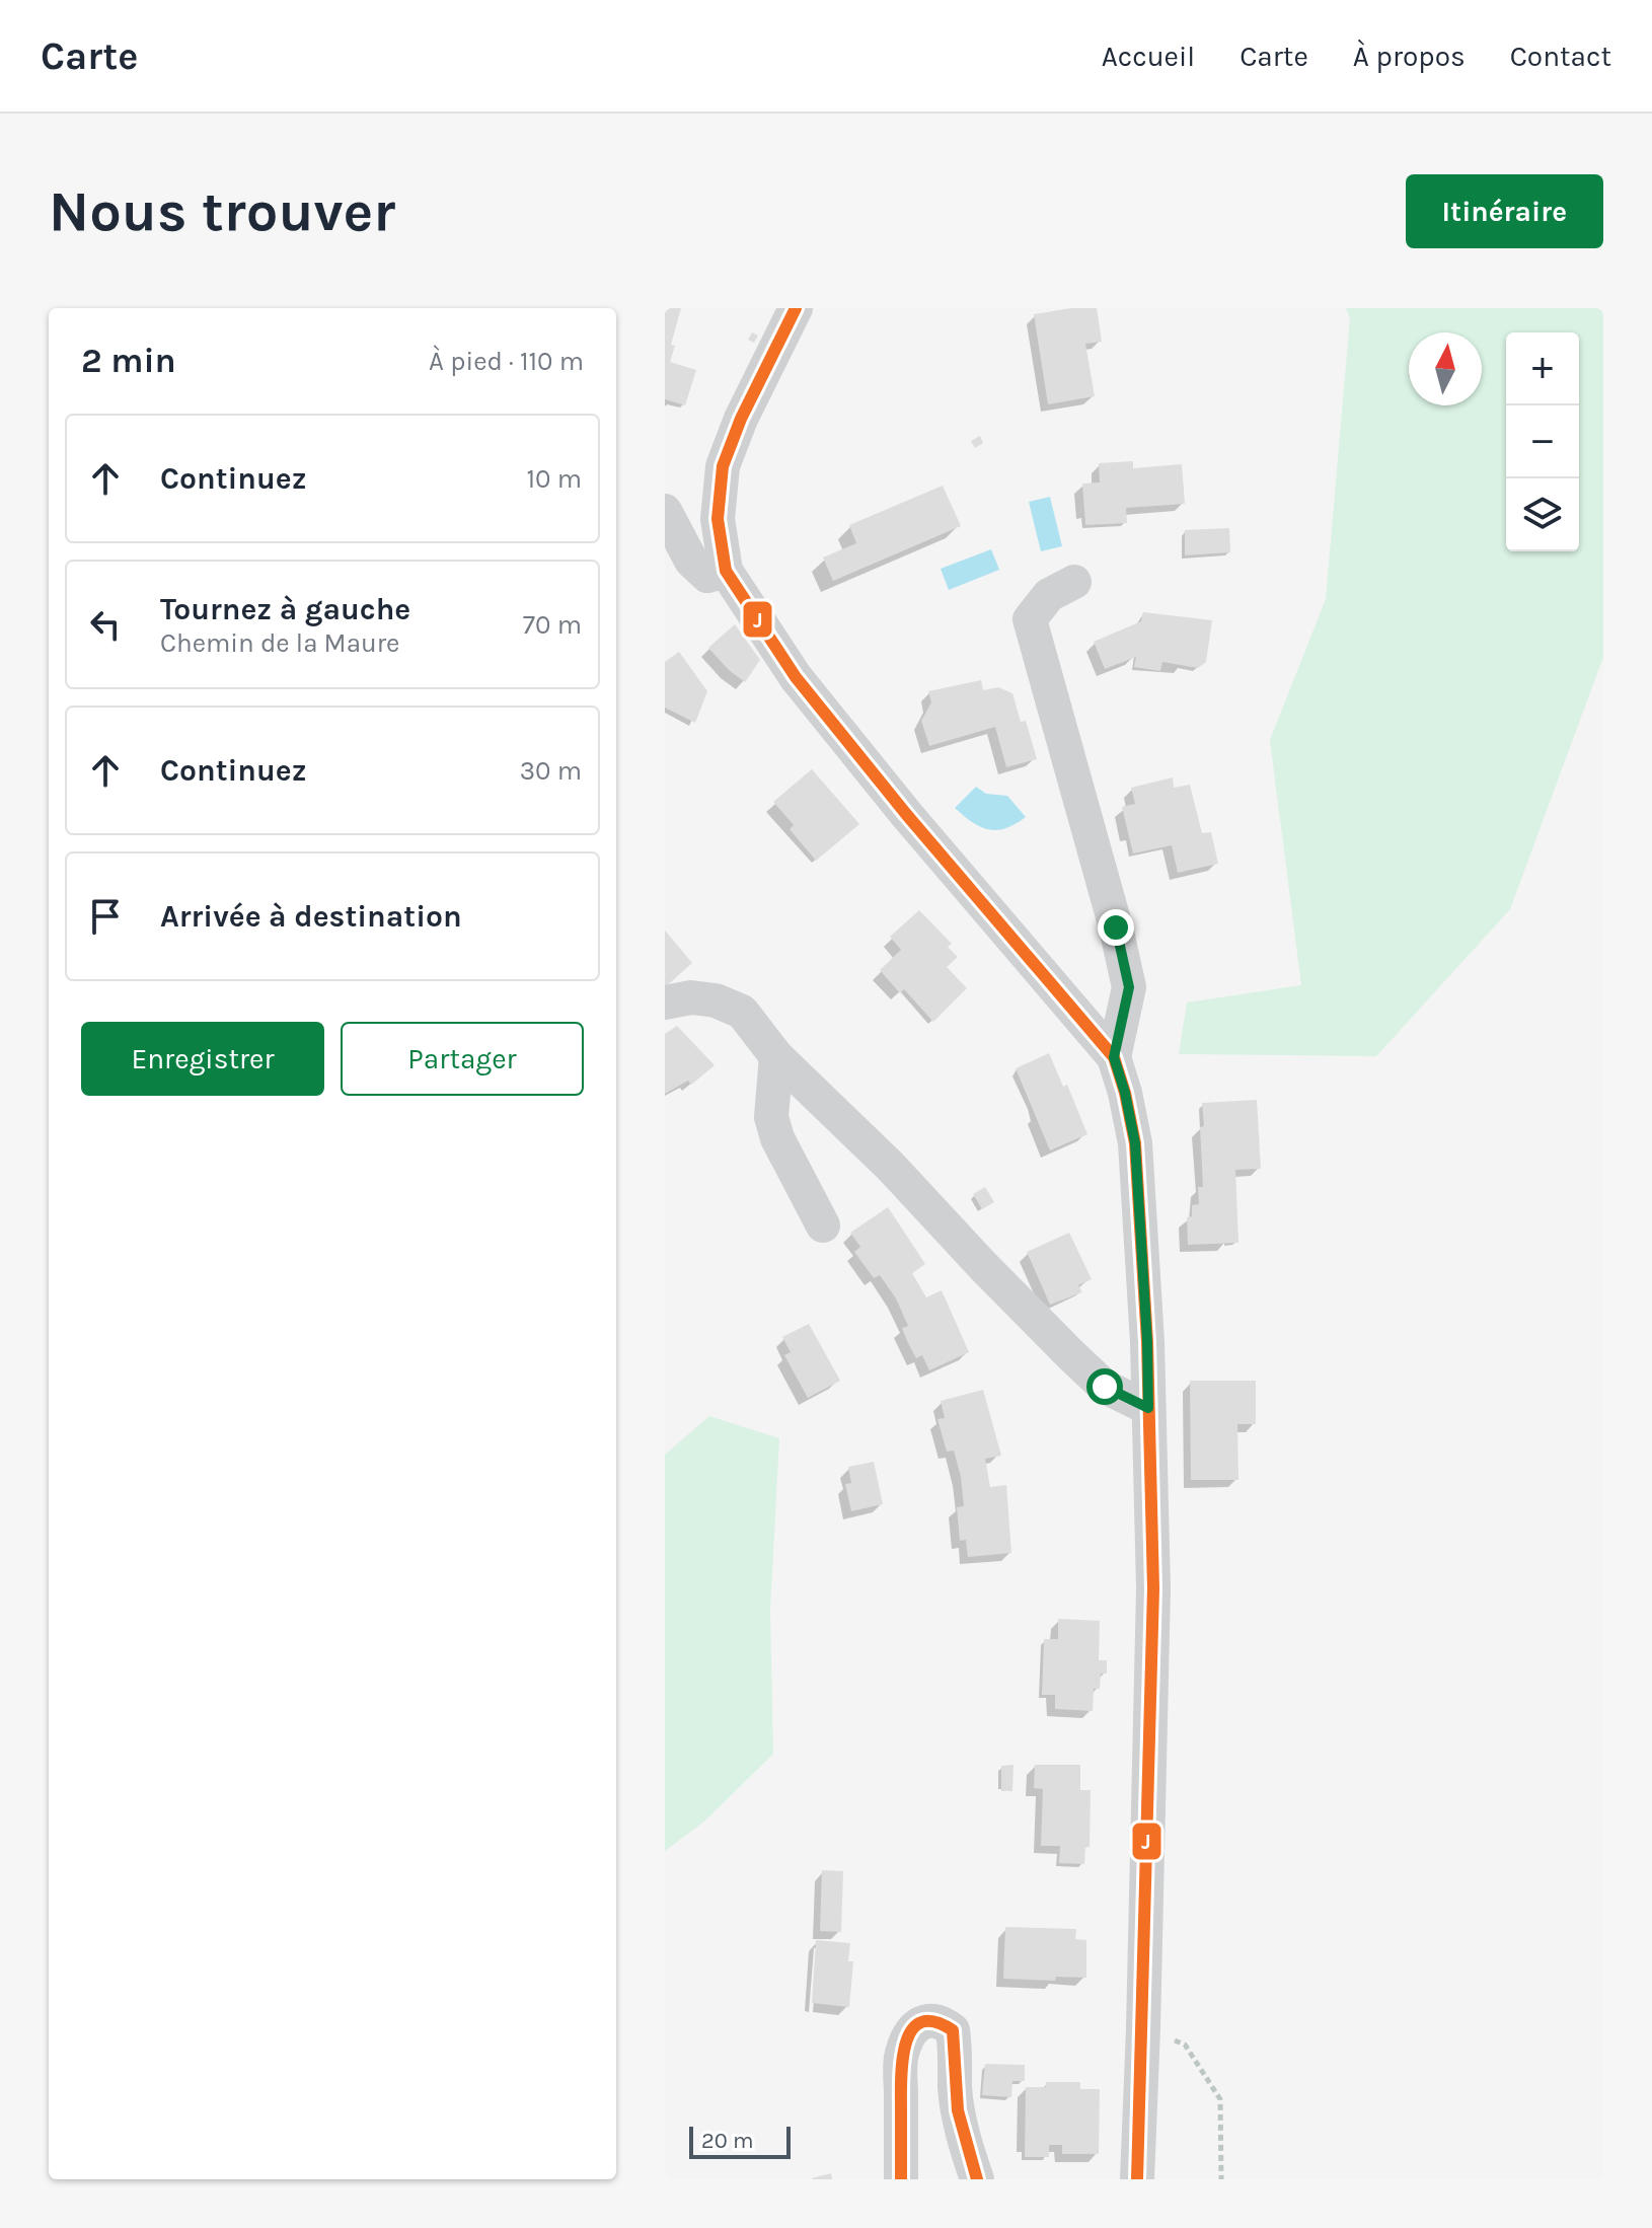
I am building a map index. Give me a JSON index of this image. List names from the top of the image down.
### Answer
{
  "lines": ["transit line J"],
  "scale_bar": "20 m",
  "north": "top",
  "page": {
    "header": "Carte",
    "nav": [
      "Accueil",
      "Carte",
      "À propos",
      "Contact"
    ],
    "buttons": [
      "Itinéraire",
      ["Enregistrer", "Partager"]
    ],
    "title": "Nous trouver",
    "heading": ["2 min", "À pied · 110 m"],
    "map_buttons": ["+", "−"],
    "list": [
      ["Continuez", "10 m"],
      ["Tournez à gauche", "Chemin de la Maure", "70 m"],
      ["Continuez", "30 m"],
      "Arrivée à destination"
    ],
    "scale": "20 m"
  }
}
